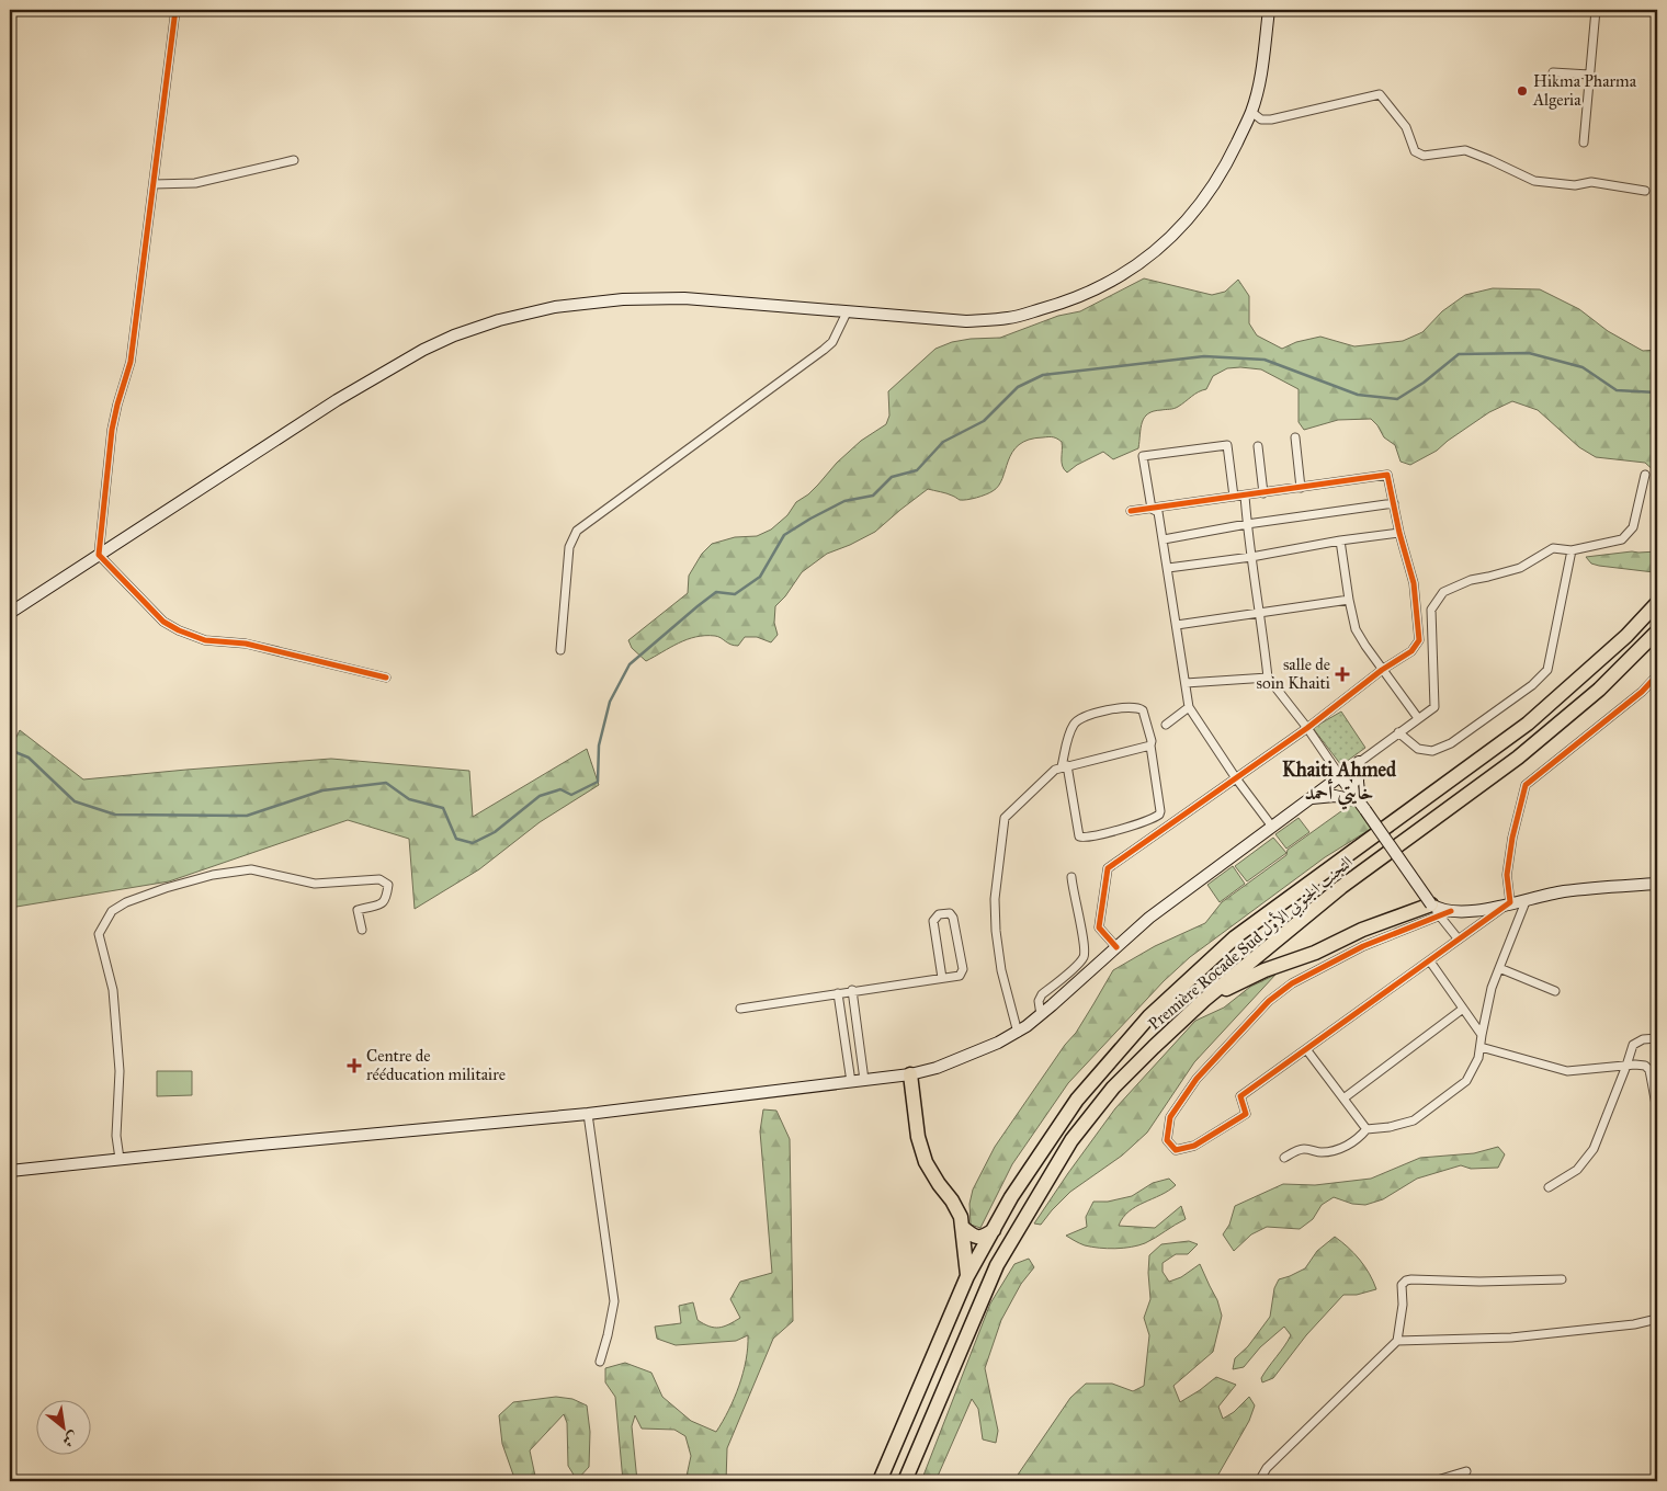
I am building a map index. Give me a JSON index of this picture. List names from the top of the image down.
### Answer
{
  "streets": {
    "highway": ["Première Rocade Sud التجنب الجنوبي الأول"]
  },
  "districts": ["Khaiti Ahmed خايتي أحمد"],
  "places": {
    "other": ["Hikma Pharma Algeria"],
    "health": ["salle de soin Khaiti", "Centre de rééducation militaire"]
  },
  "north": "bottom right"
}
